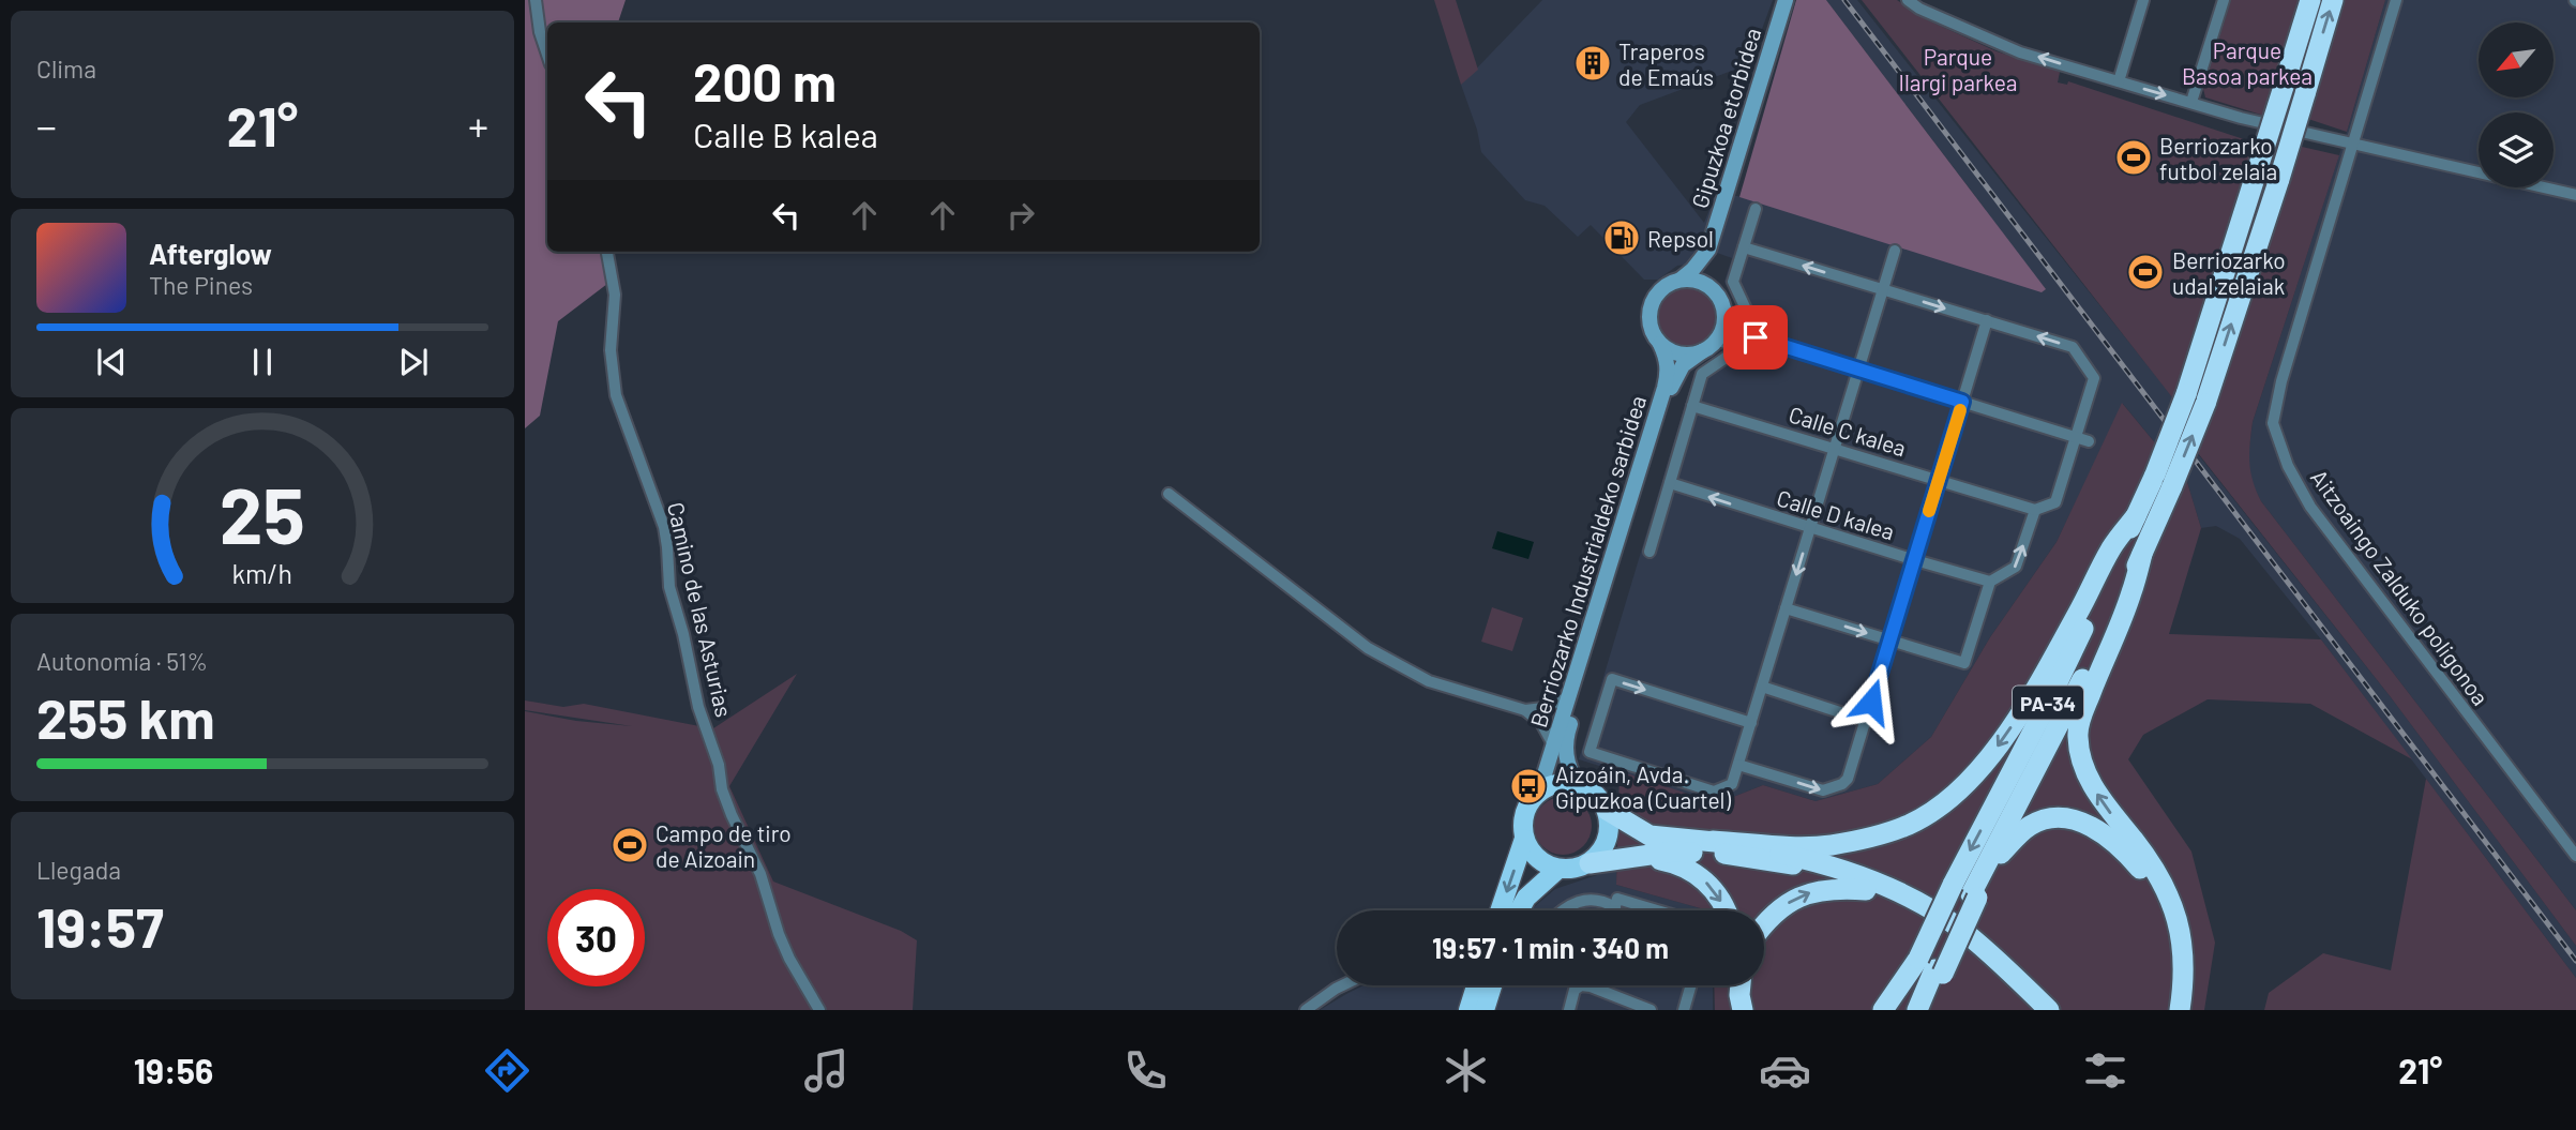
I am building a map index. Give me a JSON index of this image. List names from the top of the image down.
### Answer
{
  "streets": {
    "highway": ["PA-34"],
    "main road": ["Gipuzkoa etorbidea", "Berriozarko Industrialdeko sarbidea"],
    "street": [
      "Calle C kalea",
      "Calle D kalea",
      "Aitzoaingo Zalduko poligonoa",
      "Camino de las Asturias"
    ]
  },
  "crossings": [
    ["Gipuzkoa etorbidea", "Berriozarko Industrialdeko sarbidea"]
  ],
  "one_way": ["Calle D kalea"],
  "parks": ["Parque Basoa parkea", "Parque Ilargi parkea"],
  "places": {
    "building": ["Traperos de Emaús"],
    "sports": ["Berriozarko futbol zelaia", "Berriozarko udal zelaiak", "Campo de tiro de Aizoain"],
    "fuel station": ["Repsol"],
    "bus stop": ["Aizoáin, Avda. Gipuzkoa (Cuartel)"]
  },
  "north": "bottom left",
  "page": {
    "tile": [
      "Clima",
      ["Autonomía · 51%", "255 km"],
      ["Llegada", "19:57"]
    ],
    "turn": ["200 m", "Calle B kalea"],
    "heat": ["−", "21°", "+"],
    "song": ["Afterglow", "The Pines"],
    "limit": "30",
    "trip": "19:57 · 1 min · 340 m",
    "tabs": ["19:56", "21°"],
    "gauge": ["25", "km/h"]
  }
}
